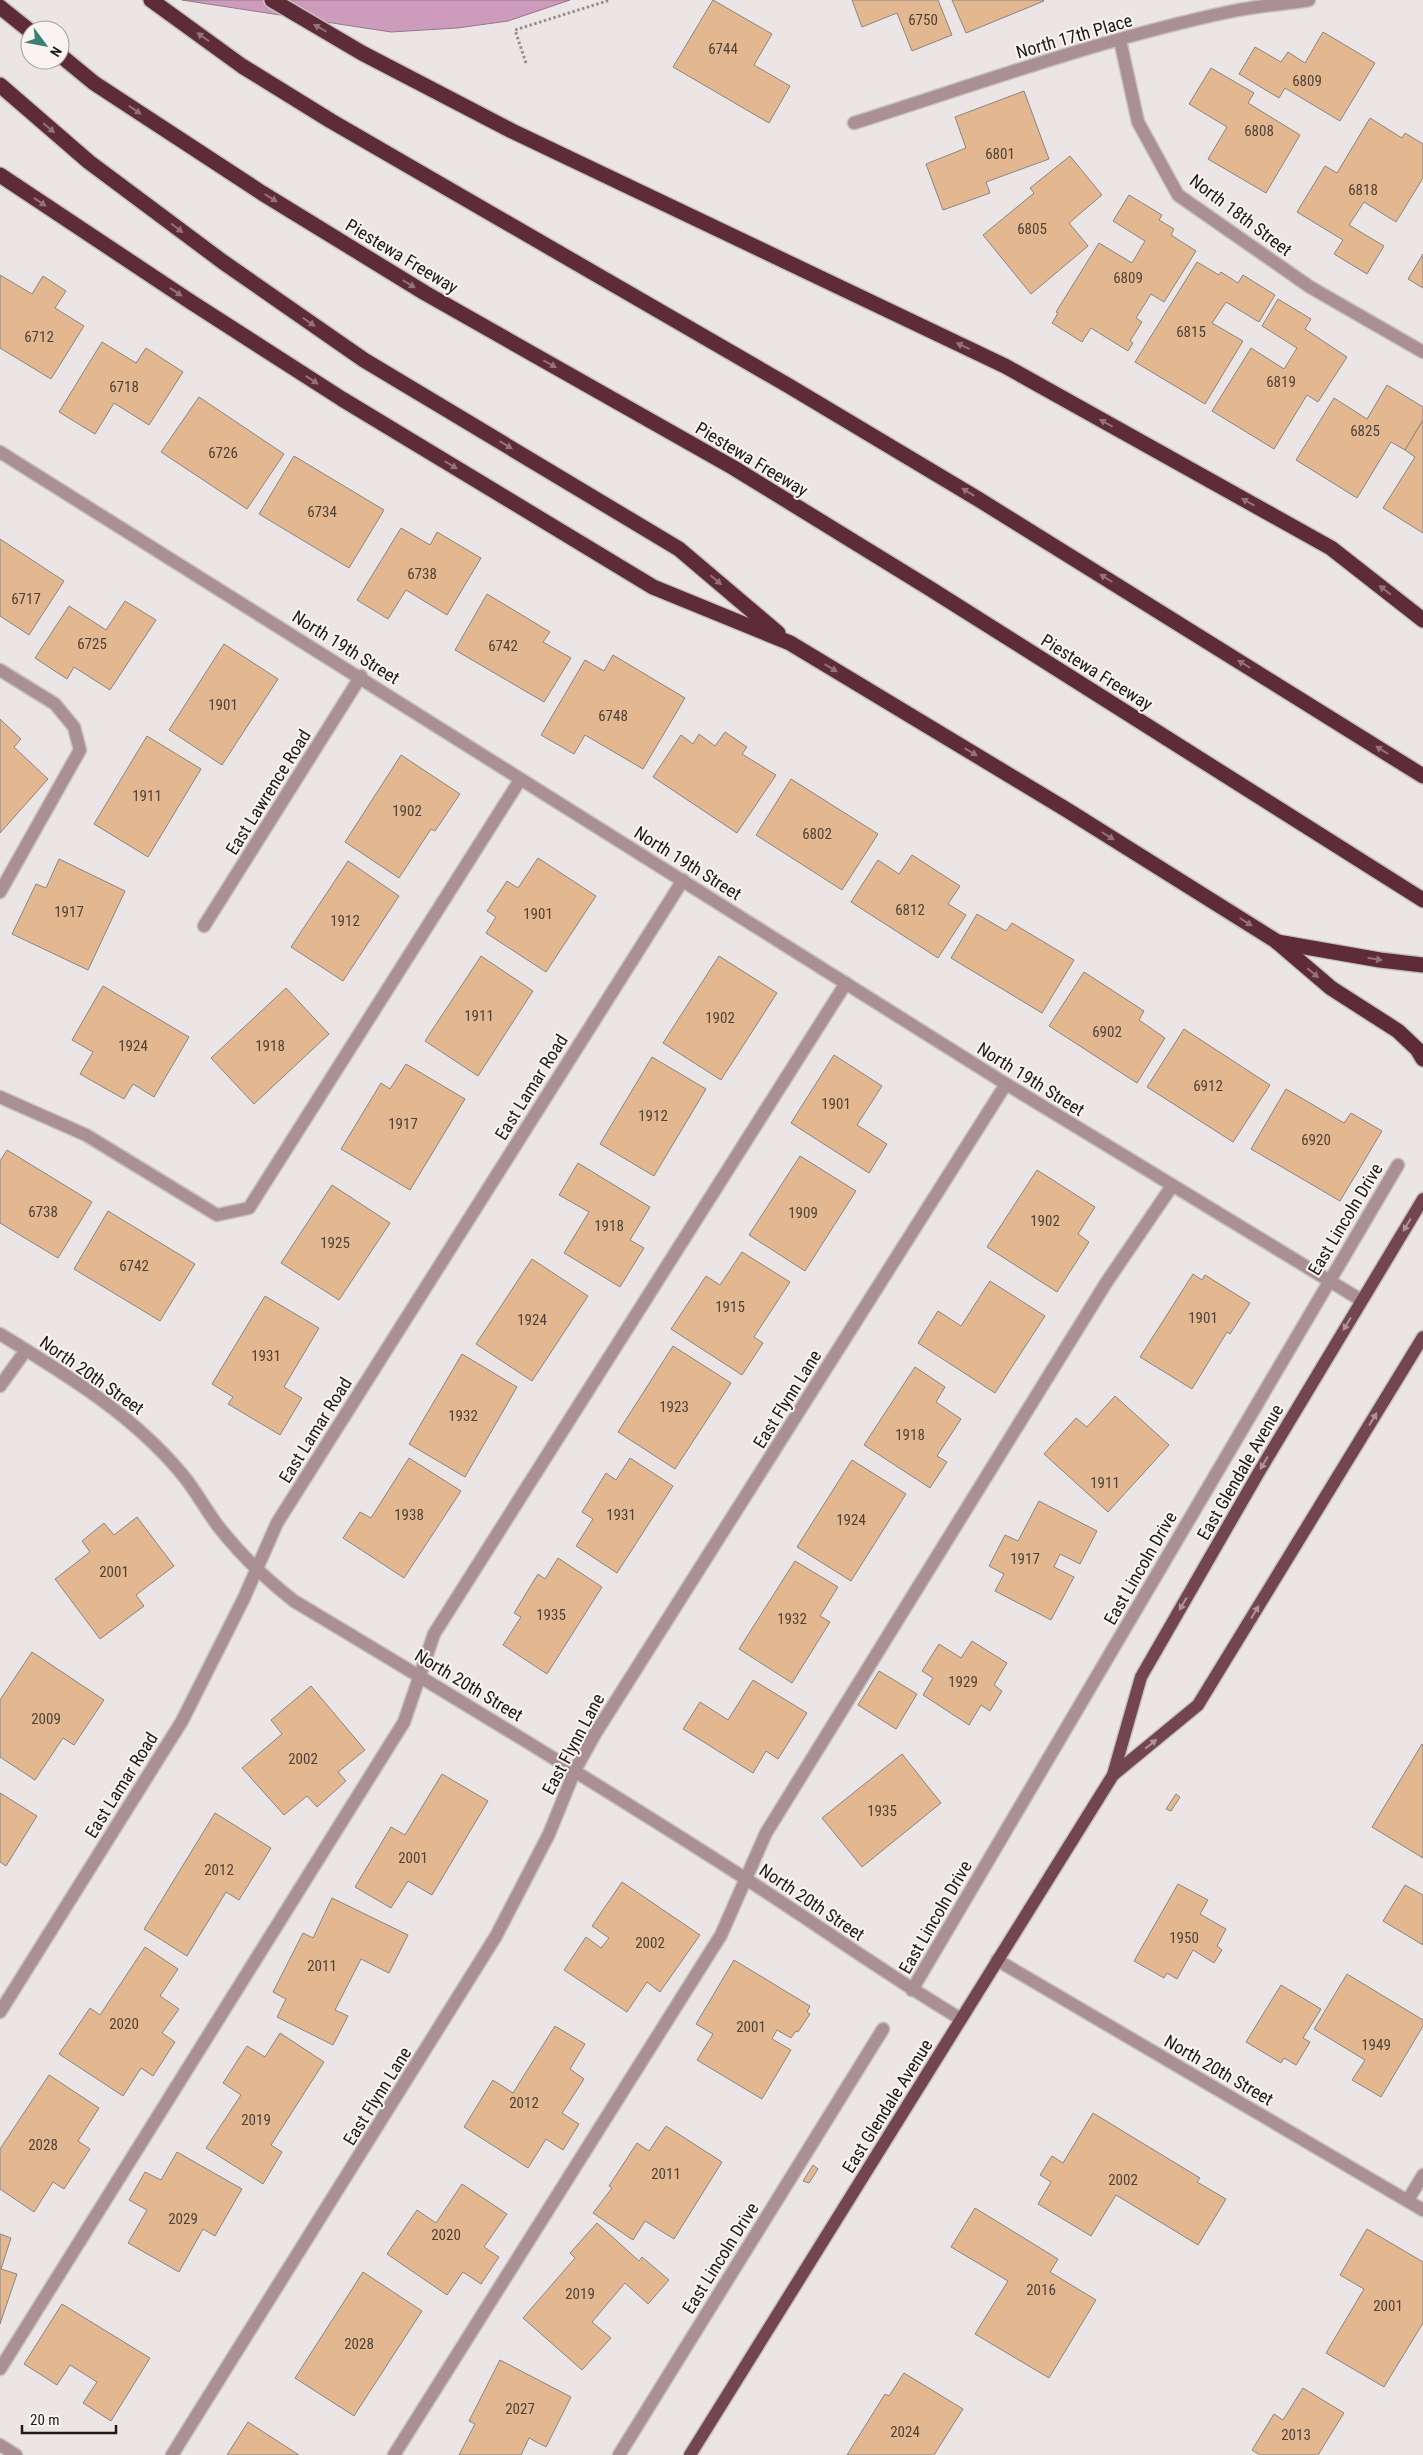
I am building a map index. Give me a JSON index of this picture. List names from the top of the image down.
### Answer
{
  "streets": {
    "highway": ["Piestewa Freeway"],
    "main road": ["East Glendale Avenue"],
    "street": [
      "North 17th Place",
      "North 18th Street",
      "North 19th Street",
      "East Lawrence Road",
      "East Lamar Road",
      "East Lincoln Drive",
      "North 20th Street",
      "East Flynn Lane"
    ]
  },
  "crossings": [
    ["North 17th Place", "North 18th Street"],
    ["North 19th Street", "East Lawrence Road"],
    ["North 19th Street", "East Lamar Road"],
    ["North 19th Street", "East Lincoln Drive"],
    ["North 19th Street", "East Flynn Lane"],
    ["North 19th Street", "East Glendale Avenue"],
    ["East Lamar Road", "North 20th Street"],
    ["East Lincoln Drive", "North 20th Street"],
    ["North 20th Street", "East Flynn Lane"],
    ["North 20th Street", "East Glendale Avenue"]
  ],
  "house_numbers": [
    "6750",
    "6744",
    "6809",
    "6808",
    "6801",
    "6818",
    "6805",
    "6809",
    "6815",
    "6712",
    "6819",
    "6718",
    "6825",
    "6726",
    "6734",
    "6738",
    "6717",
    "6725",
    "6742",
    "1901",
    "6748",
    "1911",
    "1902",
    "6802",
    "6812",
    "1917",
    "1901",
    "1912",
    "1911",
    "1902",
    "6902",
    "1924",
    "1918",
    "6912",
    "1901",
    "1912",
    "1917",
    "6920",
    "6738",
    "1909",
    "1902",
    "1918",
    "1925",
    "6742",
    "1915",
    "1901",
    "1924",
    "1931",
    "1923",
    "1932",
    "1918",
    "1911",
    "1938",
    "1931",
    "1924",
    "1917",
    "2001",
    "1935",
    "1932",
    "1929",
    "2009",
    "2002",
    "1935",
    "2001",
    "2012",
    "1950",
    "2002",
    "2011",
    "2020",
    "2001",
    "1949",
    "2012",
    "2019",
    "2028",
    "2011",
    "2002",
    "2029",
    "2020",
    "2016",
    "2019",
    "2001",
    "2028",
    "2027",
    "2024",
    "2013"
  ],
  "scale_bar": "20 m",
  "north": "bottom right"
}
